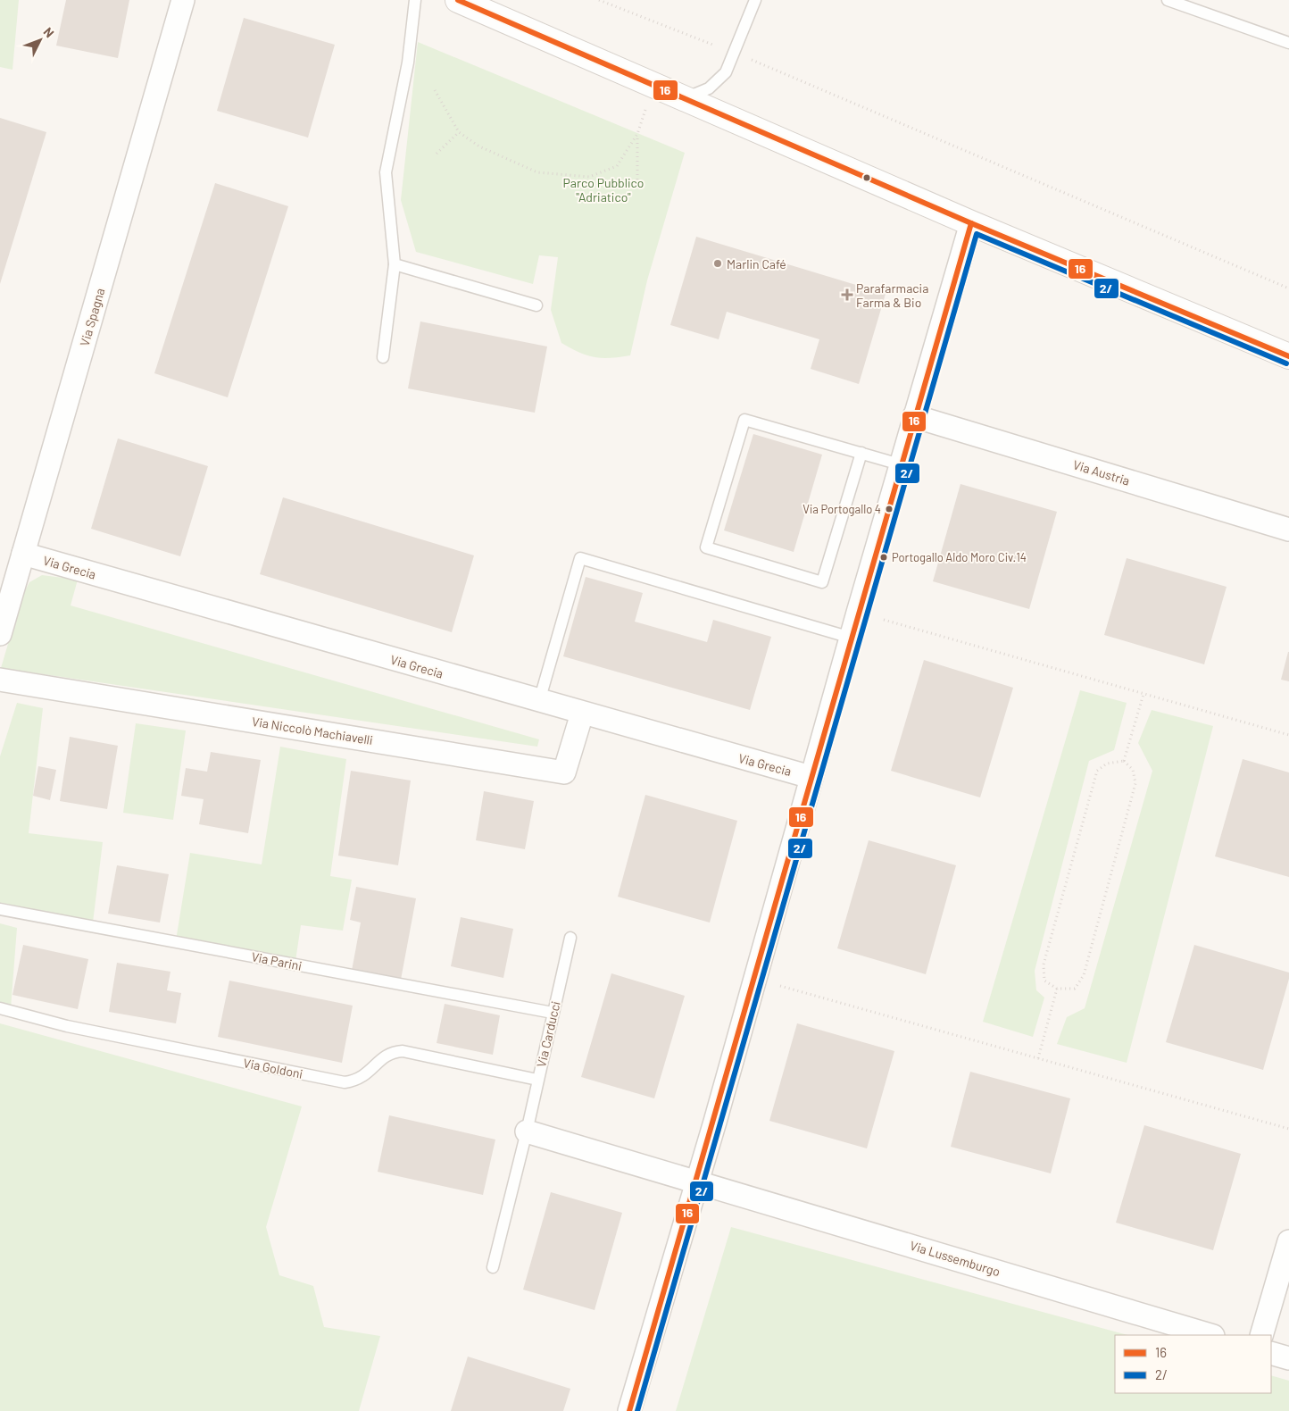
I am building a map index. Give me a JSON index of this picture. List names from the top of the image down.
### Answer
{
  "streets": {
    "street": [
      "Via Spagna",
      "Via Austria",
      "Via Grecia",
      "Via Niccolò Machiavelli",
      "Via Lussemburgo"
    ],
    "lane": ["Via Parini", "Via Carducci", "Via Goldoni"]
  },
  "crossings": [
    ["Via Spagna", "Via Grecia"],
    ["Via Grecia", "Via Niccolò Machiavelli"],
    ["Via Parini", "Via Carducci"],
    ["Via Carducci", "Via Goldoni"]
  ],
  "parks": ["Parco Pubblico \"Adriatico\""],
  "places": {
    "other": ["Marlin Café", "Via Portogallo 4", "Portogallo Aldo Moro Civ.14"],
    "health": ["Parafarmacia Farma & Bio"]
  },
  "lines": ["transit line 16", "transit line 2/"],
  "legend": ["16", "2/"],
  "north": "top right"
}
